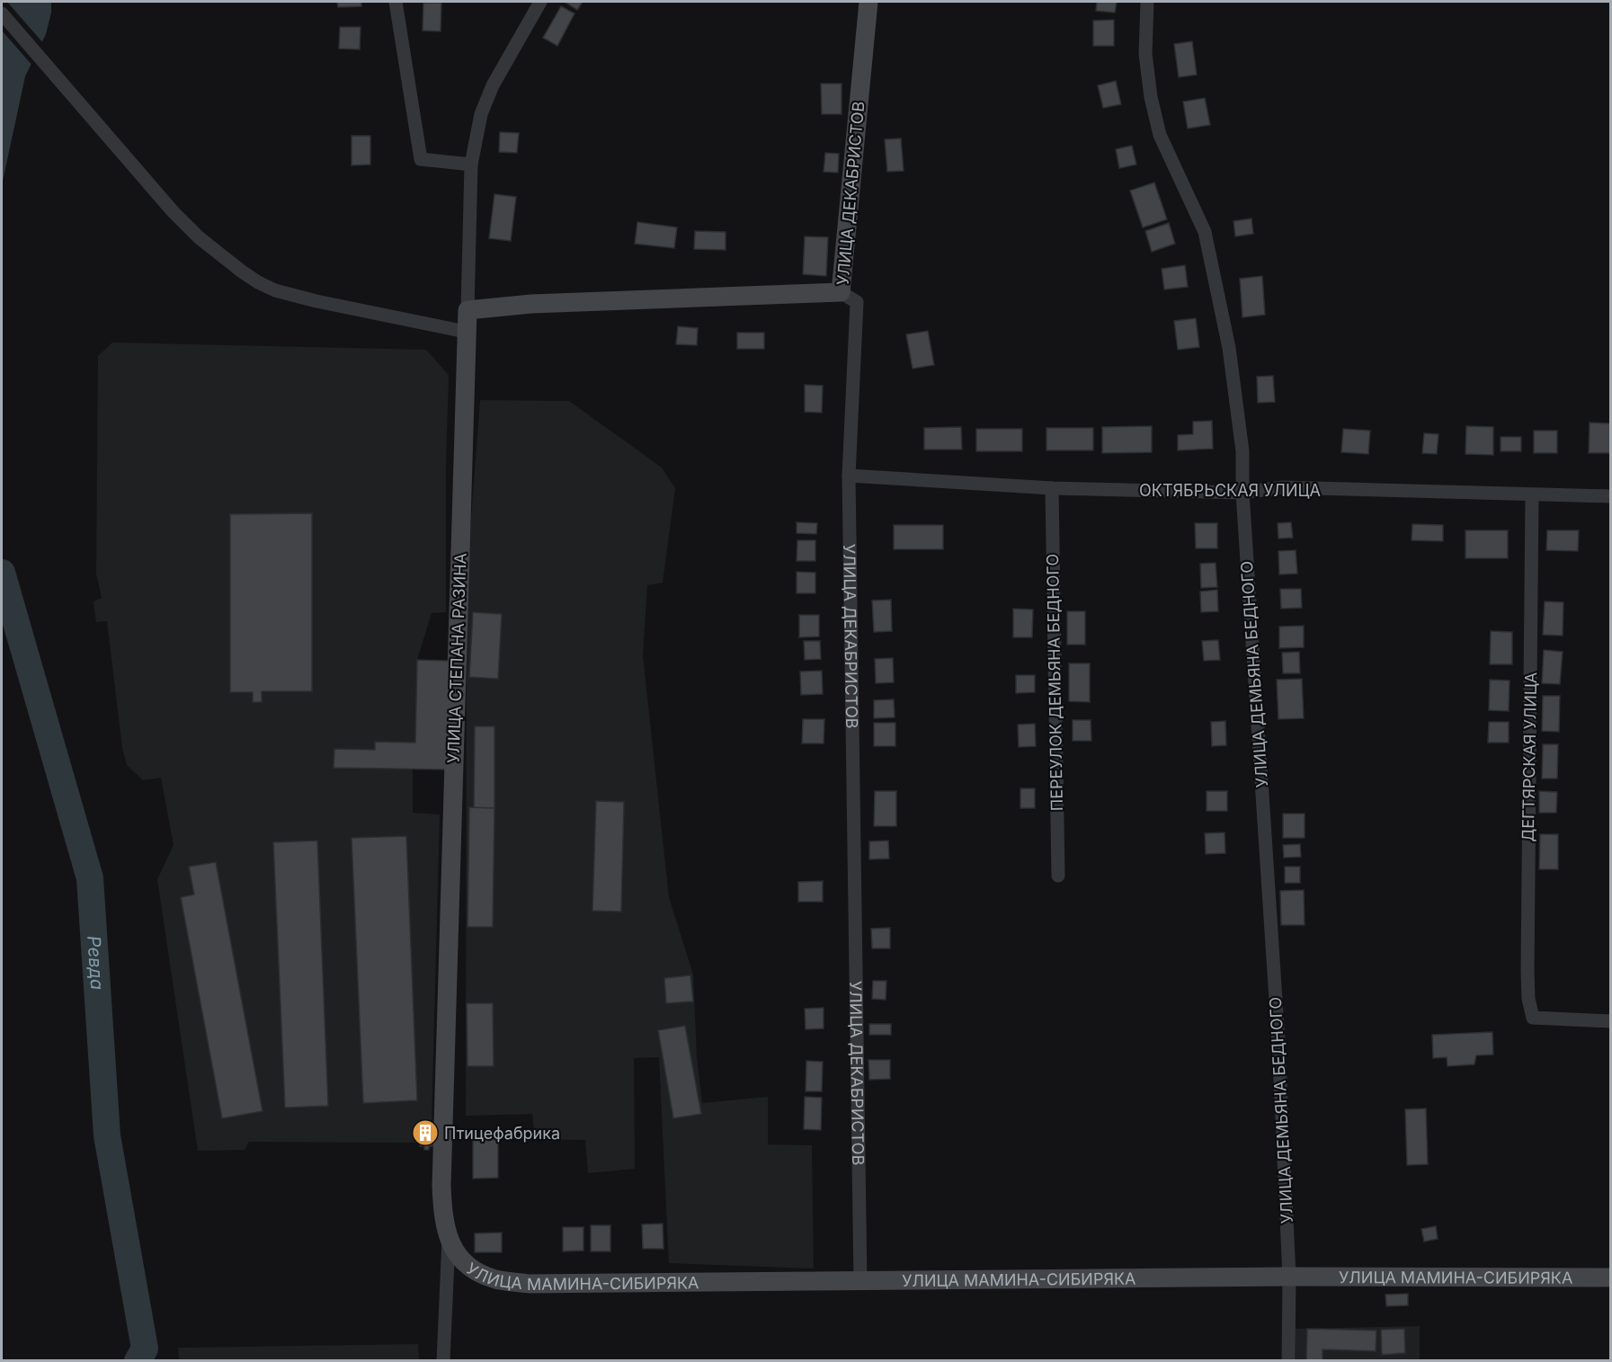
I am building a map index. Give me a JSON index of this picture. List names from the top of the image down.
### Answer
{
  "streets": {
    "street": [
      "УЛИЦА ДЕКАБРИСТОВ",
      "ОКТЯБРЬСКАЯ УЛИЦА",
      "УЛИЦА СТЕПАНА РАЗИНА",
      "УЛИЦА ДЕМЬЯНА БЕДНОГО",
      "ПЕРЕУЛОК ДЕМЬЯНА БЕДНОГО",
      "ДЕГТЯРСКАЯ УЛИЦА",
      "УЛИЦА МАМИНА-СИБИРЯКА"
    ]
  },
  "crossings": [
    ["УЛИЦА ДЕКАБРИСТОВ", "ОКТЯБРЬСКАЯ УЛИЦА"],
    ["УЛИЦА ДЕКАБРИСТОВ", "УЛИЦА МАМИНА-СИБИРЯКА"],
    ["ОКТЯБРЬСКАЯ УЛИЦА", "УЛИЦА ДЕМЬЯНА БЕДНОГО"],
    ["ОКТЯБРЬСКАЯ УЛИЦА", "ПЕРЕУЛОК ДЕМЬЯНА БЕДНОГО"],
    ["ОКТЯБРЬСКАЯ УЛИЦА", "ДЕГТЯРСКАЯ УЛИЦА"],
    ["УЛИЦА СТЕПАНА РАЗИНА", "УЛИЦА МАМИНА-СИБИРЯКА"],
    ["УЛИЦА ДЕМЬЯНА БЕДНОГО", "УЛИЦА МАМИНА-СИБИРЯКА"]
  ],
  "water": ["Ревда"],
  "places": {
    "building": ["Птицефабрика"]
  }
}
